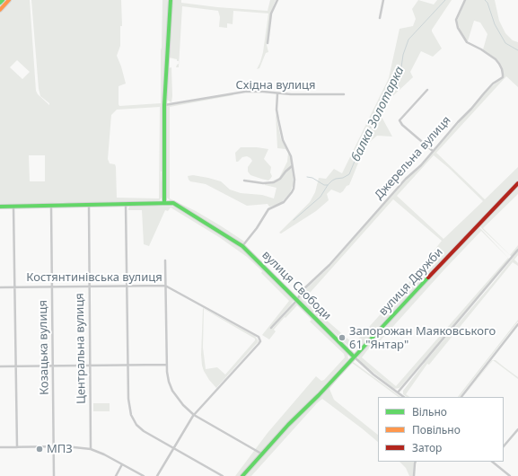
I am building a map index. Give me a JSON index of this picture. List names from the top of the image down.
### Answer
{
  "streets": {
    "street": [
      "Східна вулиця",
      "Джерельна вулиця",
      "Костянтинівська вулиця",
      "вулиця Дружби",
      "вулиця Свободи",
      "Козацька вулиця",
      "Центральна вулиця"
    ]
  },
  "crossings": [
    ["Джерельна вулиця", "вулиця Свободи"],
    ["Костянтинівська вулиця", "Козацька вулиця"],
    ["Костянтинівська вулиця", "Центральна вулиця"],
    ["вулиця Дружби", "вулиця Свободи"],
    ["вулиця Свободи", "Козацька вулиця"],
    ["вулиця Свободи", "Центральна вулиця"]
  ],
  "water": ["балка Золотарка"],
  "places": ["Запорожан Маяковського 61 \"Янтар\"", "МПЗ"],
  "legend": ["Вільно", "Повільно", "Затор"]
}
